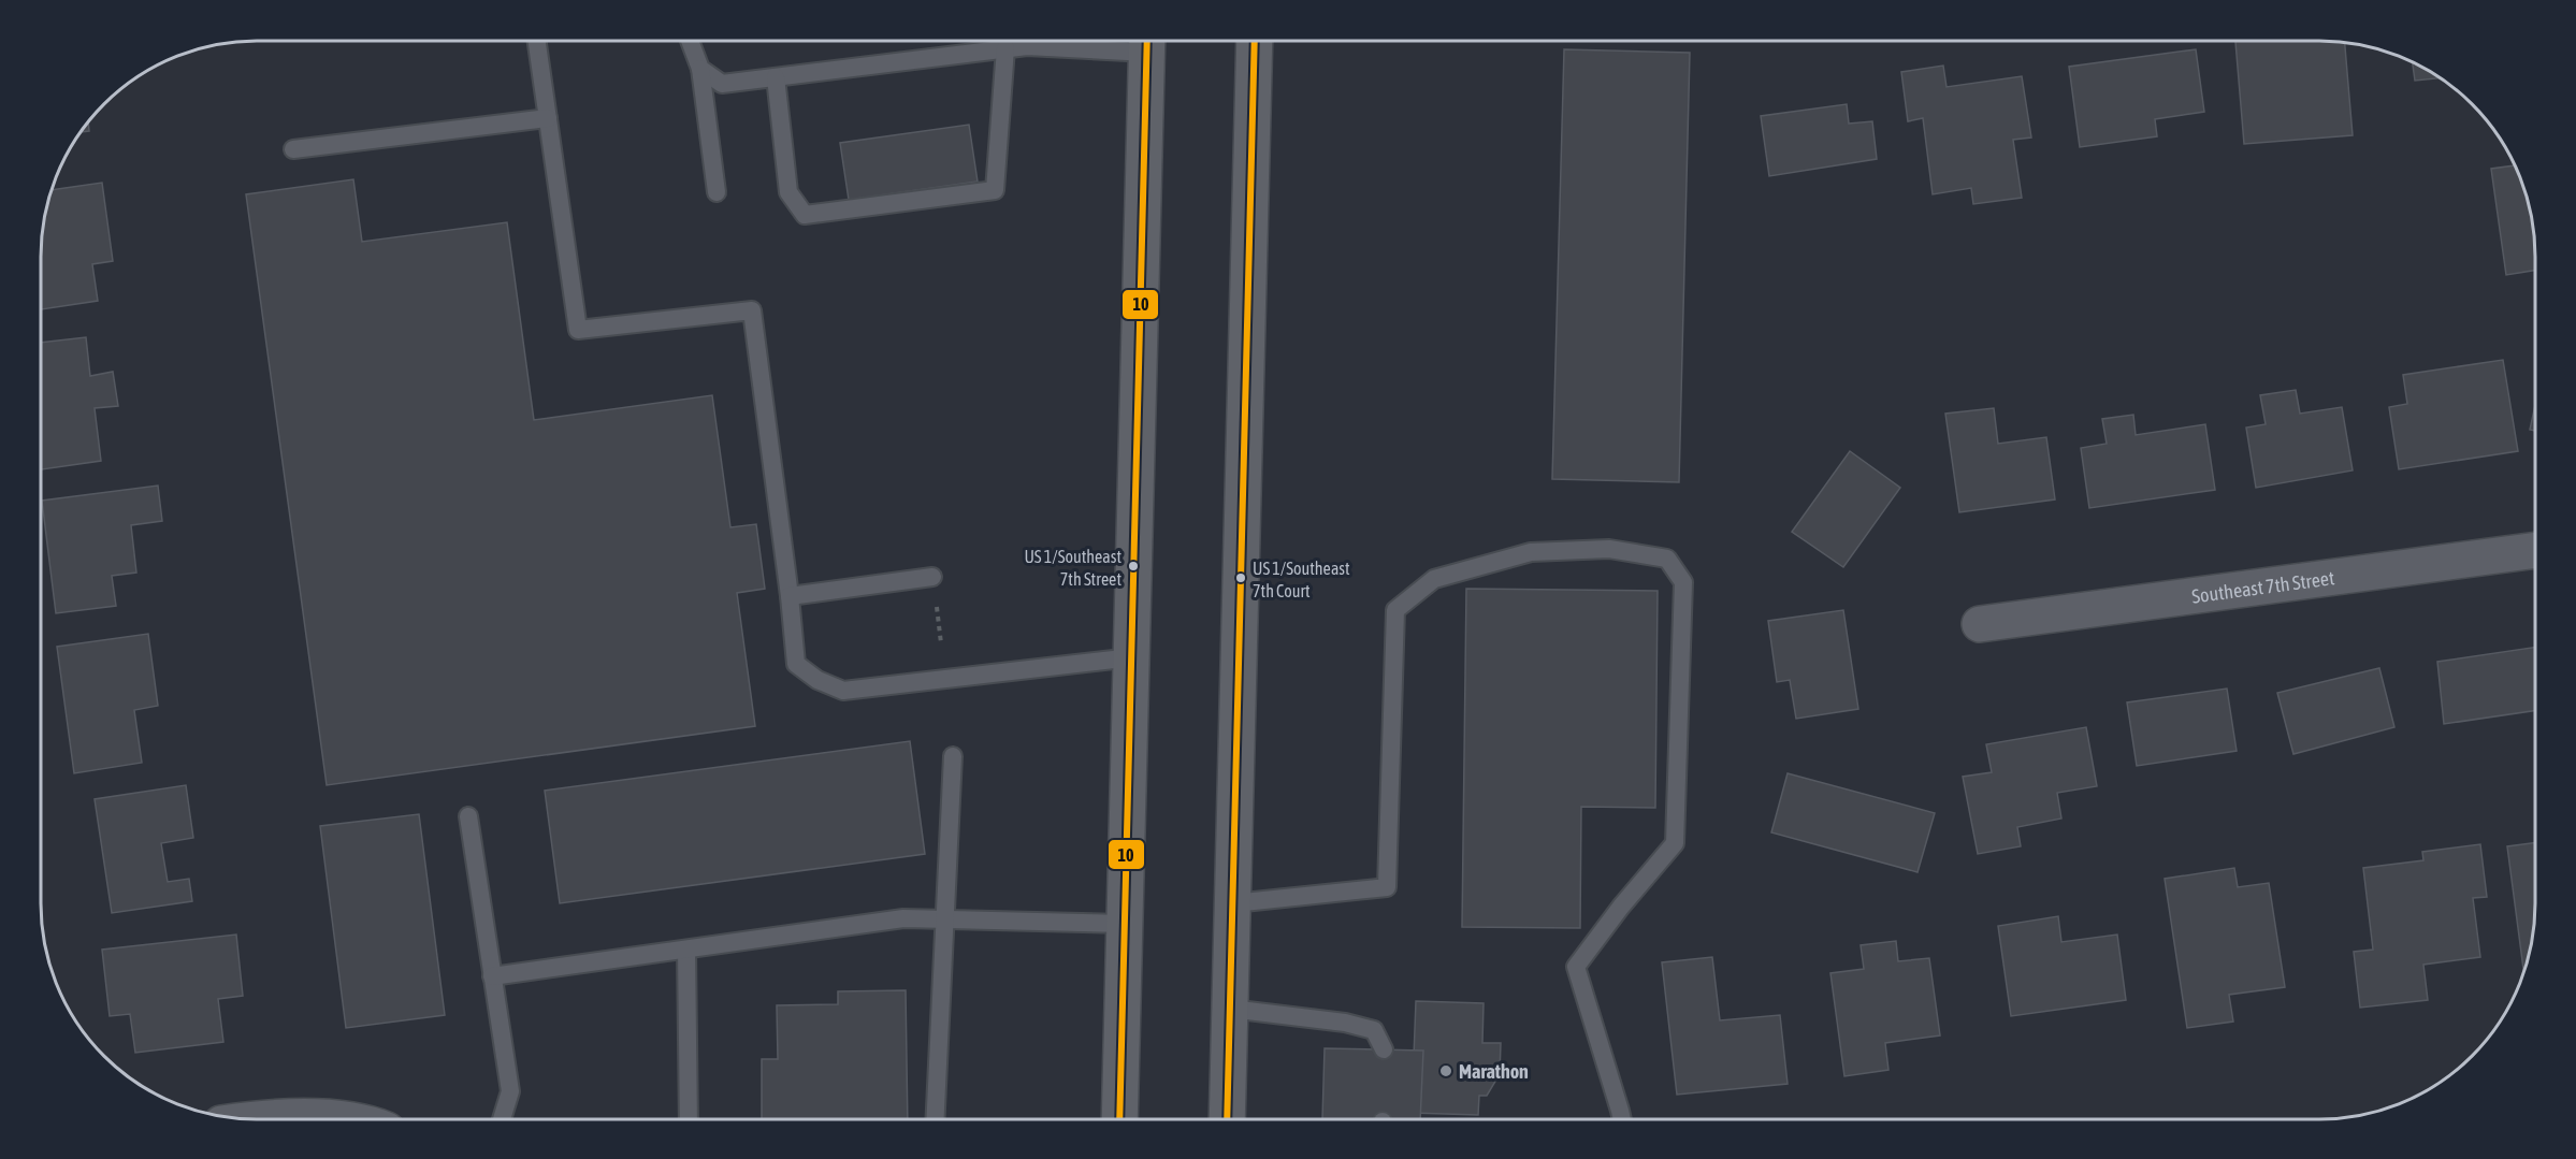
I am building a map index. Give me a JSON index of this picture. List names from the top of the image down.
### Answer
{
  "streets": {
    "street": ["Southeast 7th Street"]
  },
  "places": ["US 1/Southeast 7th Street", "US 1/Southeast 7th Court", "Marathon"],
  "lines": ["transit line 10"]
}
